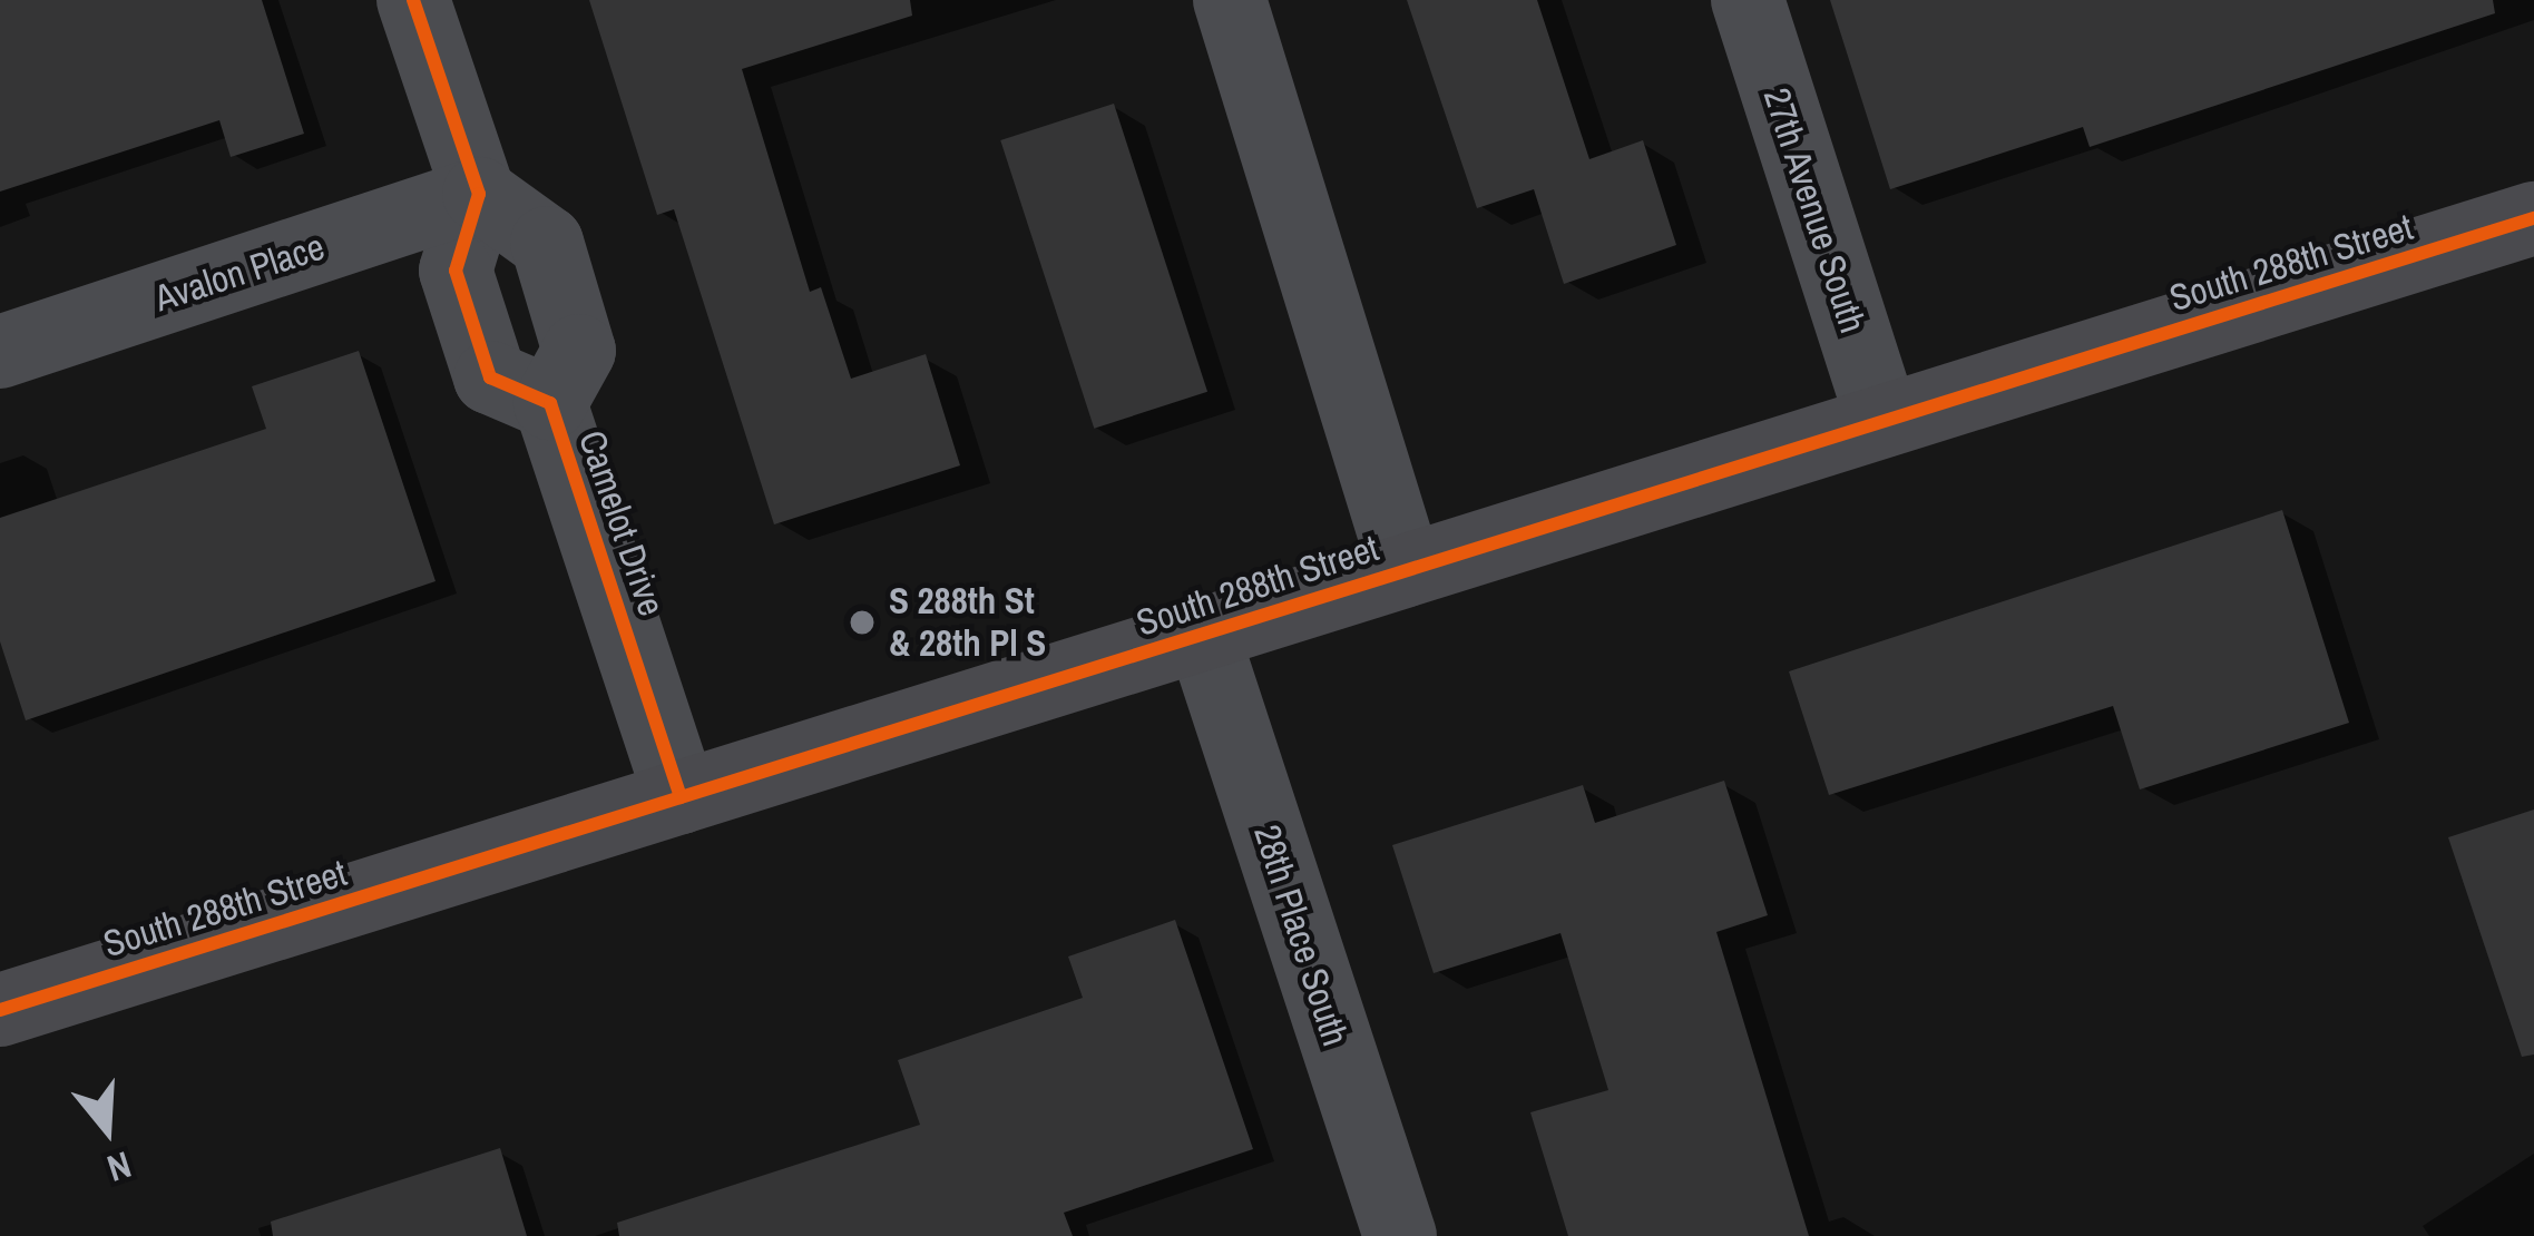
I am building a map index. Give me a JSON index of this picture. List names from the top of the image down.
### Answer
{
  "streets": {
    "main road": ["South 288th Street"],
    "street": [
      "27th Avenue South",
      "Avalon Place",
      "Camelot Drive",
      "28th Place South"
    ]
  },
  "crossings": [
    ["27th Avenue South", "South 288th Street"],
    ["South 288th Street", "Camelot Drive"],
    ["South 288th Street", "28th Place South"],
    ["Avalon Place", "Camelot Drive"]
  ],
  "places": ["S 288th St & 28th Pl S"],
  "north": "bottom"
}
